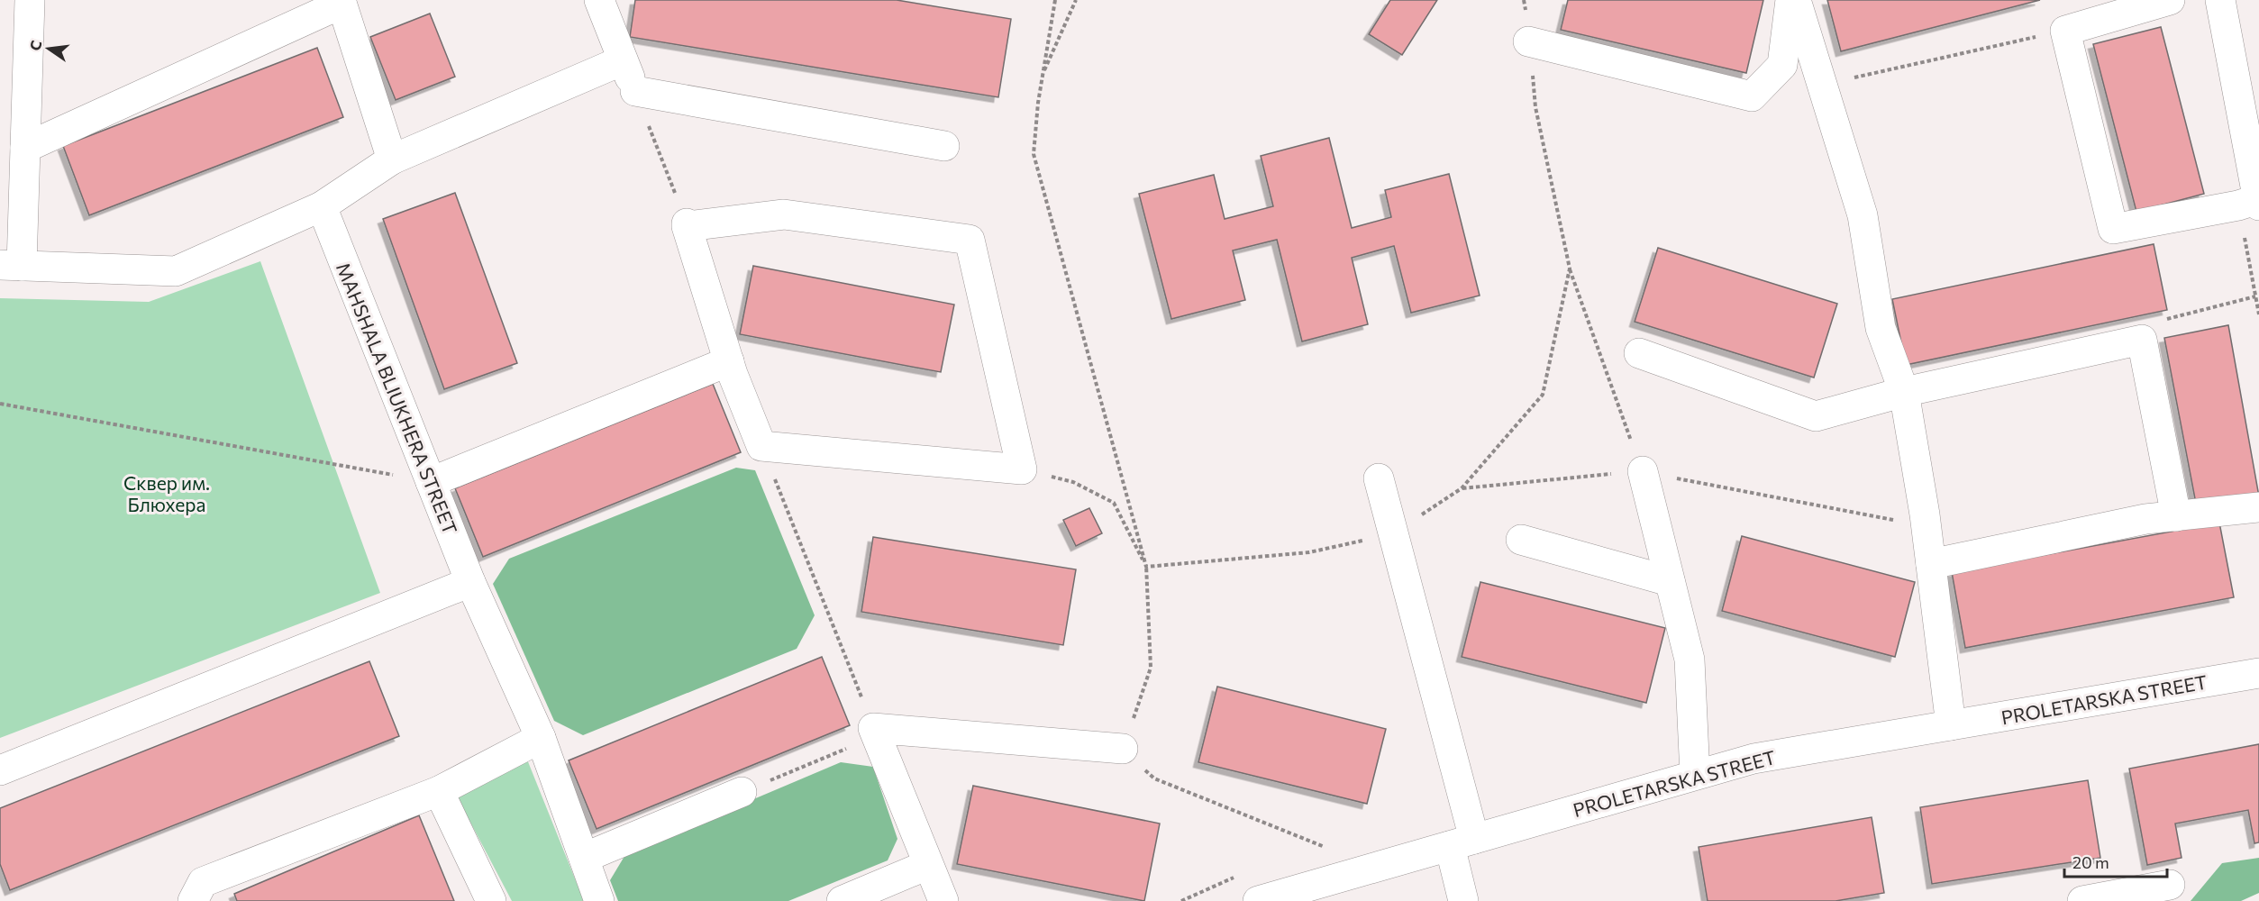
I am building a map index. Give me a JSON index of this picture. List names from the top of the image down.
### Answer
{
  "streets": {
    "street": ["MAHSHALA BLIUKHERA STREET", "PROLETARSKA STREET"]
  },
  "parks": ["Сквер им. Блюхера"],
  "scale_bar": "20 m",
  "north": "left"
}
